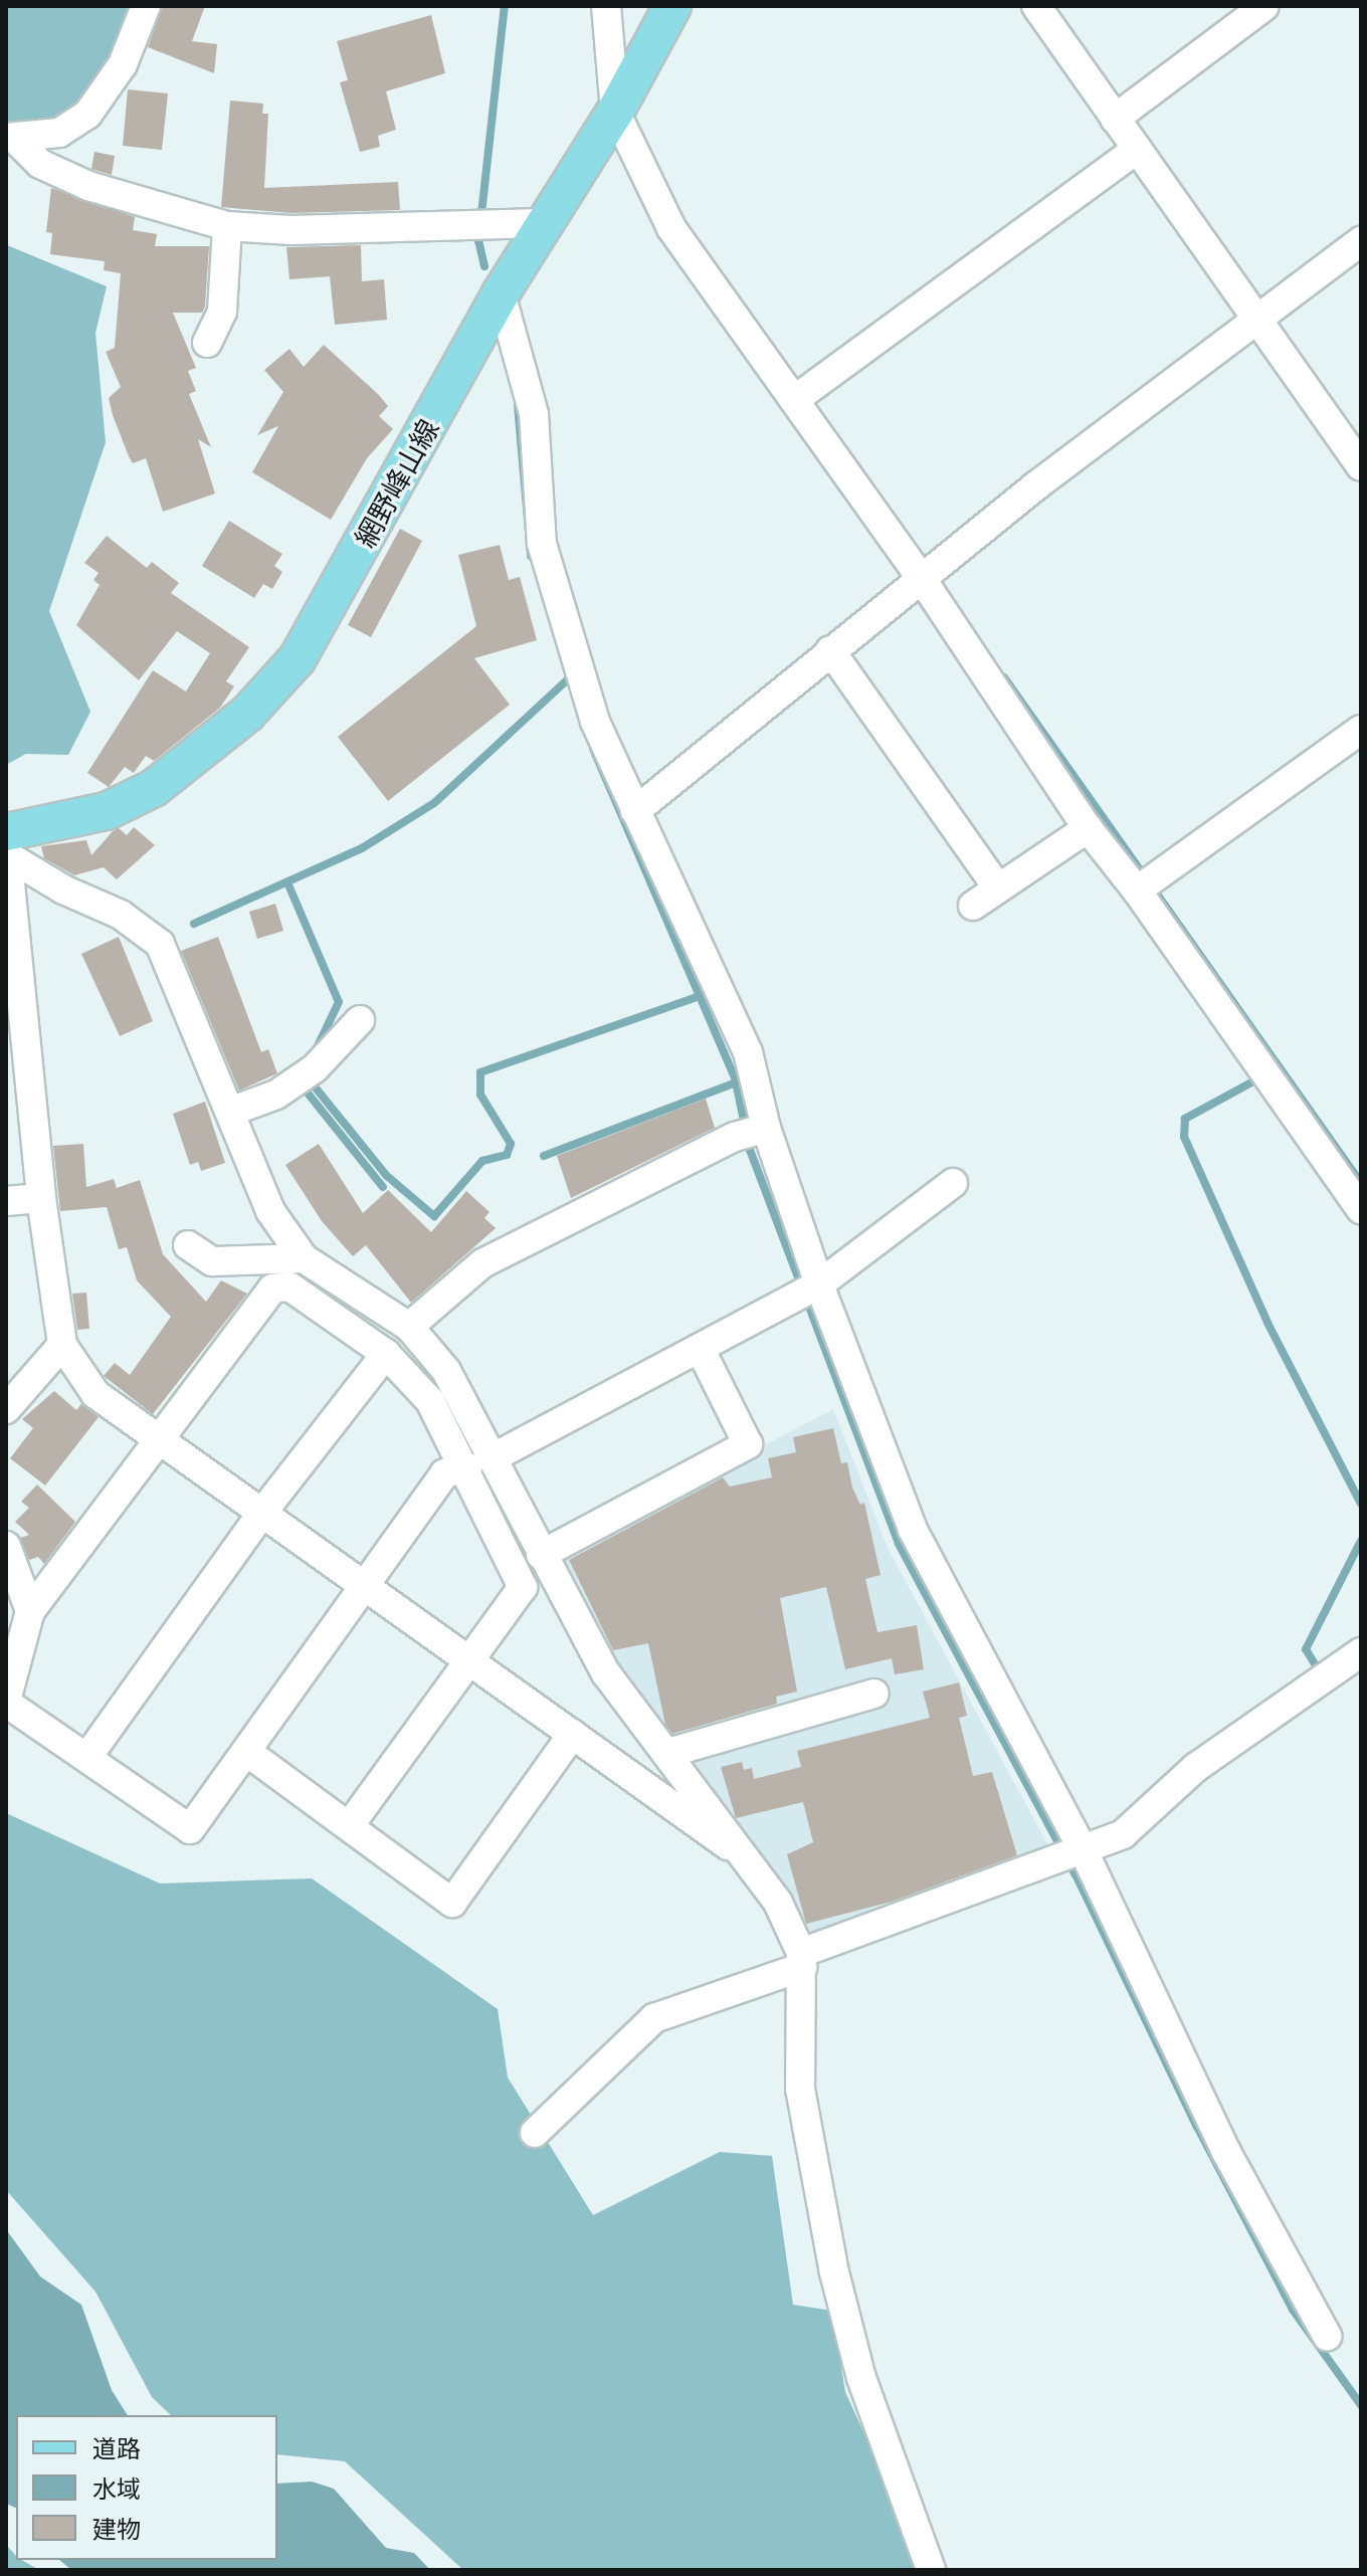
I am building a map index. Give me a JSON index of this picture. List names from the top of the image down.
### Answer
{
  "streets": {
    "main road": ["網野峰山線"]
  },
  "legend": ["道路", "水域", "建物"]
}
